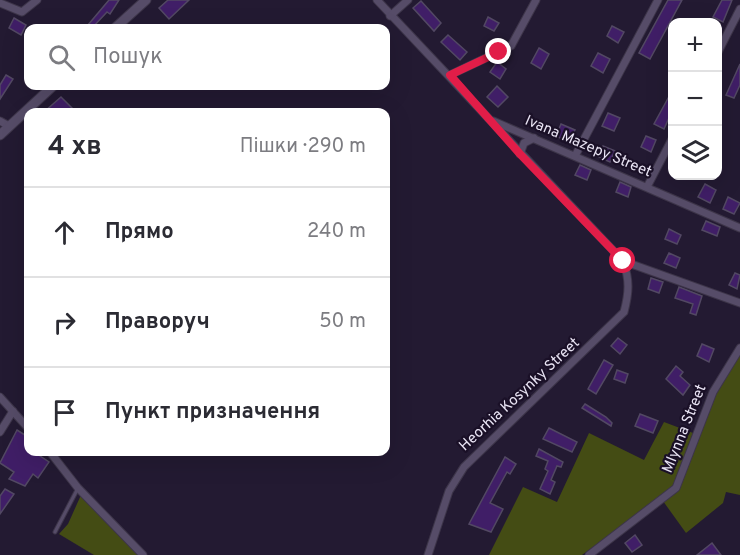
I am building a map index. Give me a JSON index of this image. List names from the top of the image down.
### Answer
{
  "streets": {
    "street": ["Ivana Mazepy Street", "Heorhia Kosynky Street", "Mlynna Street"]
  },
  "crossings": [
    ["Ivana Mazepy Street", "Heorhia Kosynky Street"]
  ],
  "page": {
    "map_buttons": ["+", "−"],
    "search": "Пошук",
    "heading": ["4 хв", "Пішки · 290 m"],
    "list": [
      ["Прямо", "240 m"],
      ["Праворуч", "50 m"],
      "Пункт призначення"
    ]
  }
}
